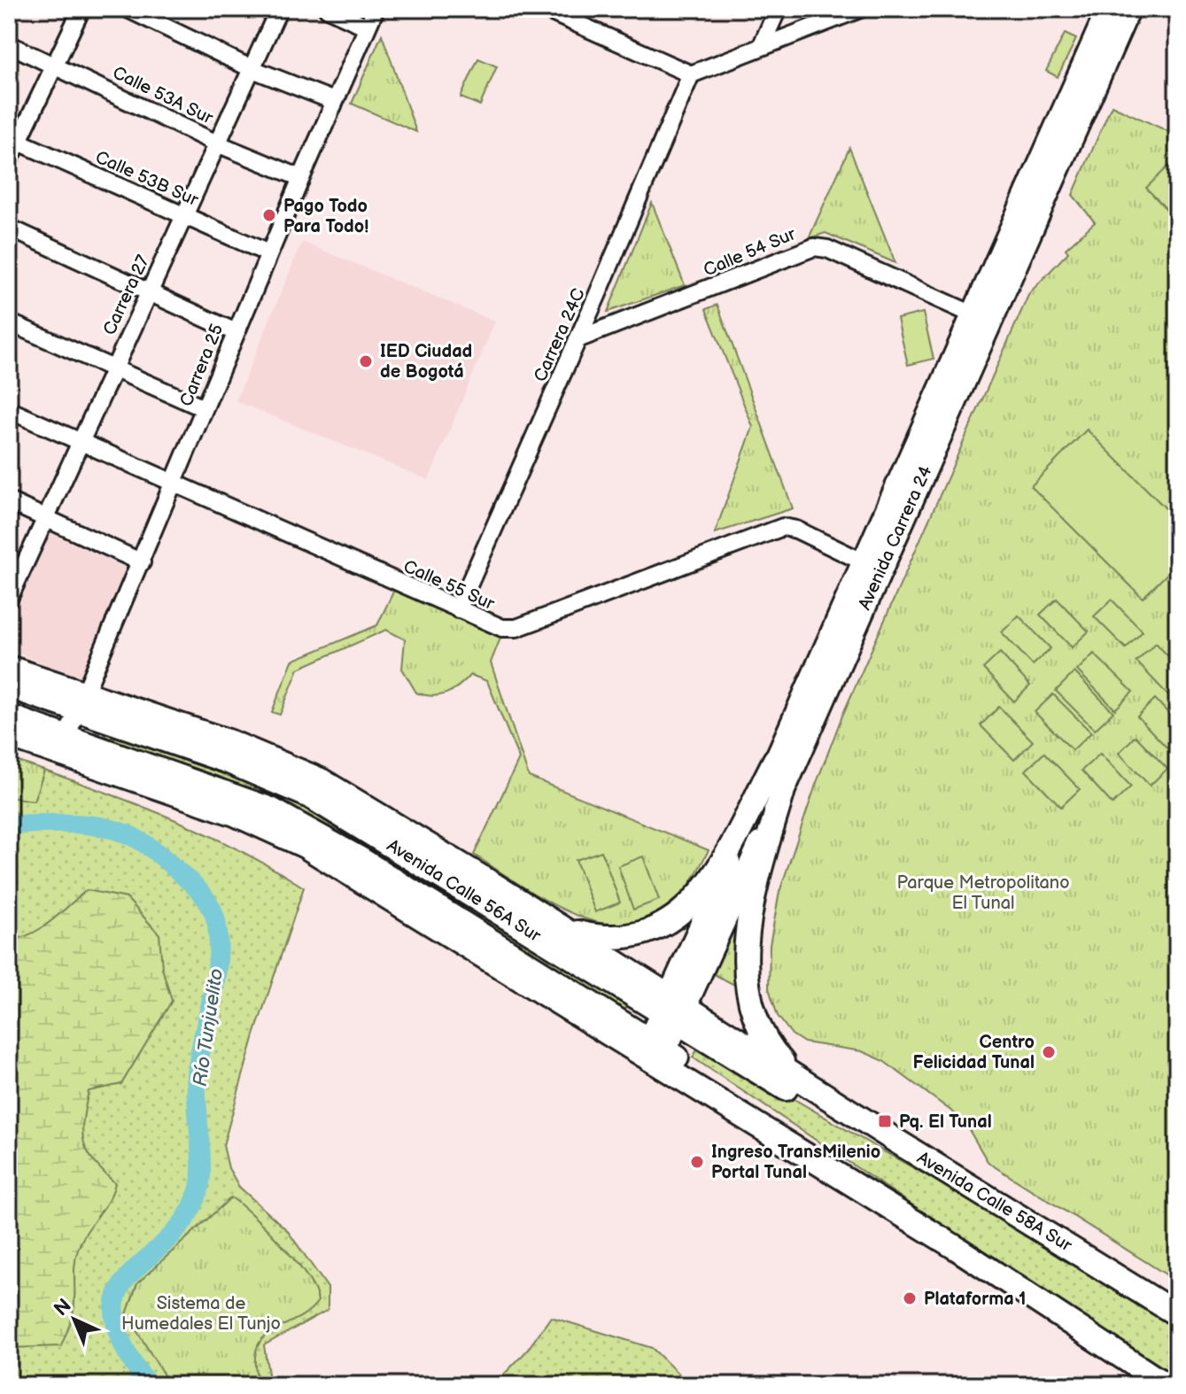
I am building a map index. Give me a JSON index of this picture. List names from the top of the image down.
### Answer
{
  "streets": {
    "highway": ["Avenida Calle 56A Sur", "Avenida Calle 58A Sur"],
    "main road": ["Avenida Carrera 24"],
    "street": [
      "Calle 53A Sur",
      "Calle 53B Sur",
      "Calle 54 Sur",
      "Carrera 27",
      "Carrera 24C",
      "Carrera 25",
      "Calle 55 Sur"
    ]
  },
  "crossings": [
    ["Calle 53A Sur", "Carrera 27"],
    ["Calle 53A Sur", "Carrera 25"],
    ["Calle 53B Sur", "Carrera 27"],
    ["Calle 53B Sur", "Carrera 25"],
    ["Calle 54 Sur", "Carrera 24C"],
    ["Calle 54 Sur", "Avenida Carrera 24"],
    ["Carrera 27", "Calle 55 Sur"],
    ["Carrera 24C", "Calle 55 Sur"],
    ["Carrera 25", "Calle 55 Sur"],
    ["Carrera 25", "Avenida Calle 56A Sur"],
    ["Avenida Carrera 24", "Calle 55 Sur"],
    ["Avenida Carrera 24", "Avenida Calle 56A Sur"],
    ["Avenida Carrera 24", "Avenida Calle 58A Sur"],
    ["Avenida Calle 56A Sur", "Avenida Calle 58A Sur"]
  ],
  "water": ["Río Tunjuelito"],
  "parks": ["Parque Metropolitano El Tunal", "Sistema de Humedales El Tunjo"],
  "places": {
    "other": [
      "Pago Todo Para Todo!",
      "IED Ciudad de Bogotá",
      "Centro Felicidad Tunal",
      "Ingreso TransMilenio Portal Tunal",
      "Plataforma 1"
    ],
    "transit": ["Pq. El Tunal"]
  },
  "north": "top left"
}
